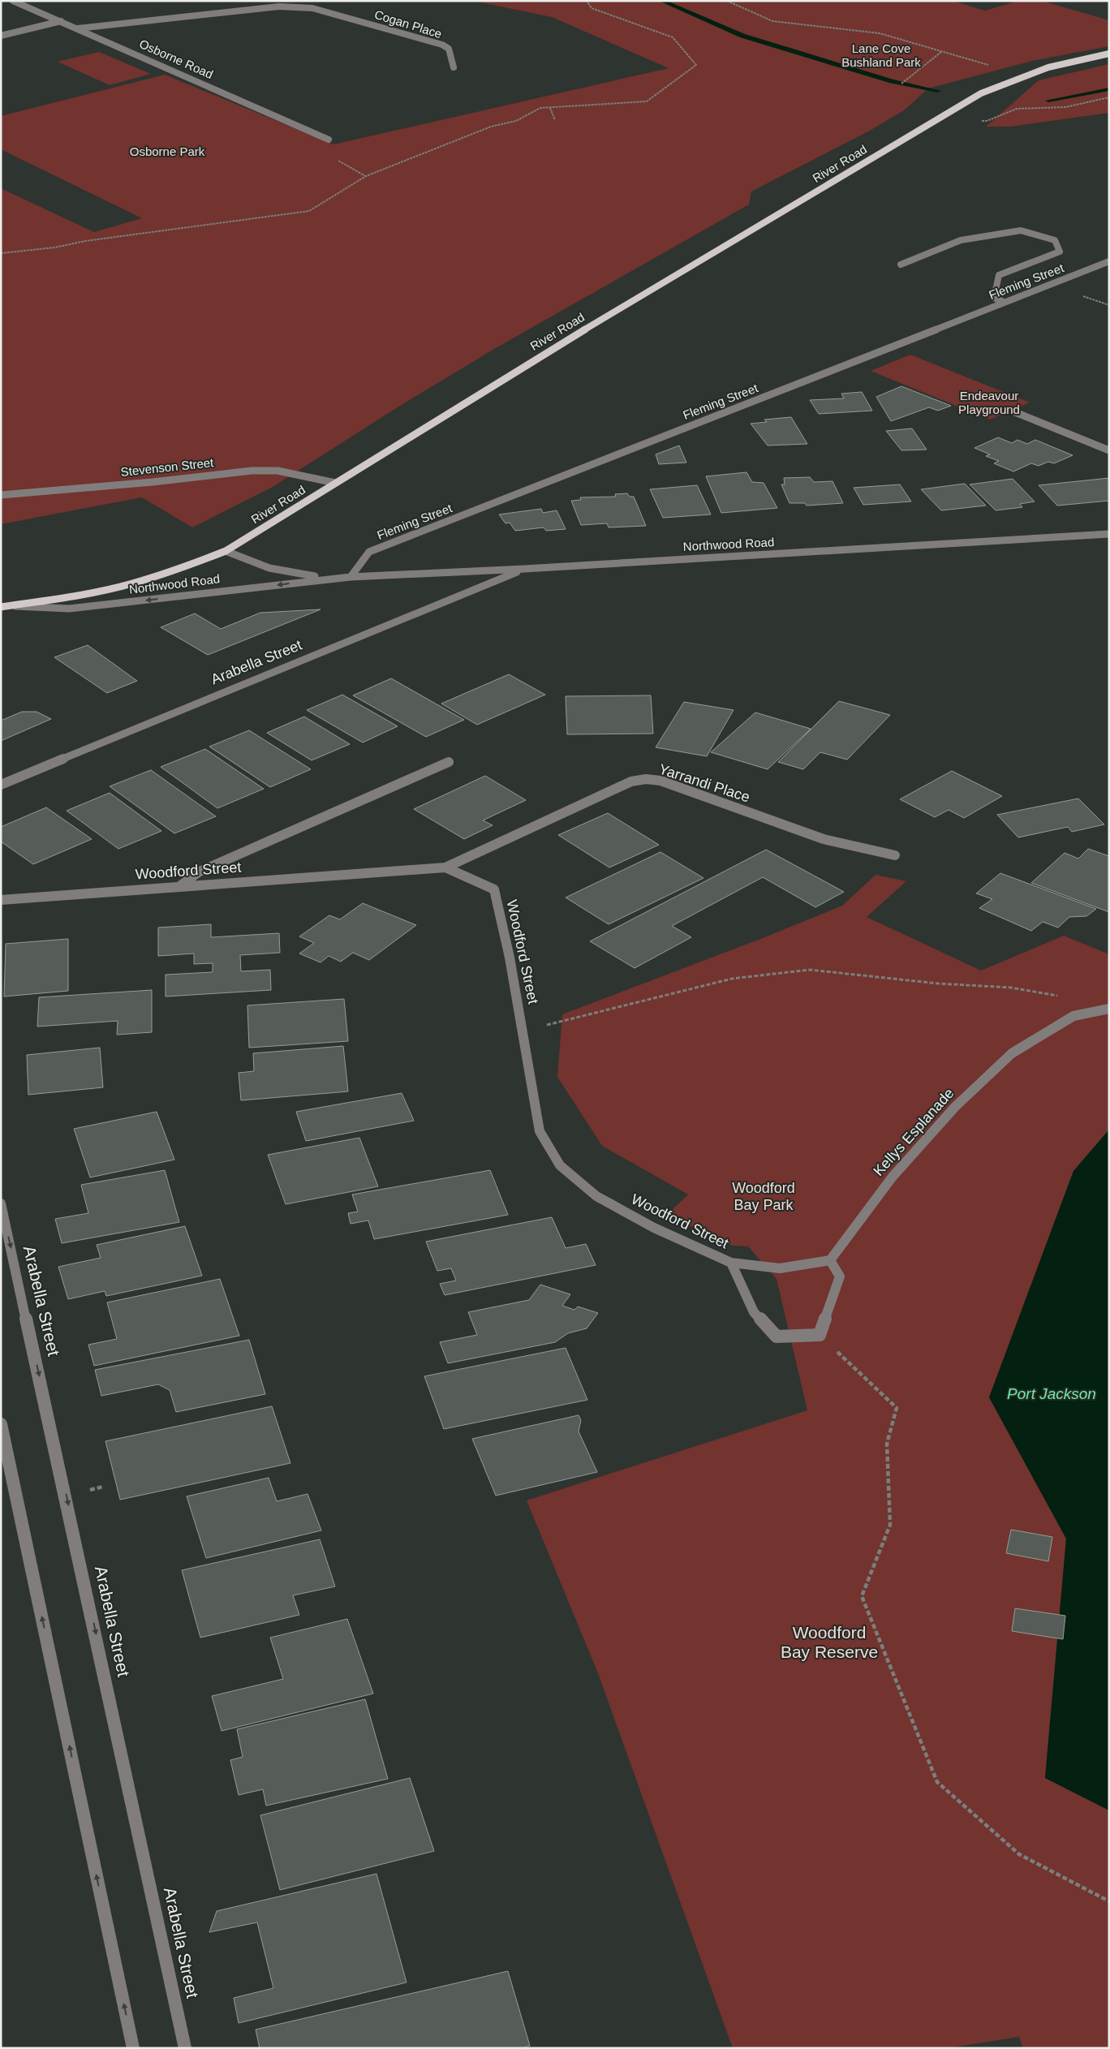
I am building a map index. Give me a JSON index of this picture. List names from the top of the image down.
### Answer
{
  "streets": {
    "main road": ["River Road", "Northwood Road"],
    "street": [
      "Cogan Place",
      "Osborne Road",
      "Fleming Street",
      "Stevenson Street",
      "Arabella Street",
      "Yarrandi Place",
      "Woodford Street",
      "Kellys Esplanade"
    ]
  },
  "crossings": [
    ["Cogan Place", "Osborne Road"],
    ["River Road", "Stevenson Street"],
    ["River Road", "Northwood Road"],
    ["Fleming Street", "Northwood Road"],
    ["Northwood Road", "Arabella Street"],
    ["Yarrandi Place", "Woodford Street"],
    ["Woodford Street", "Kellys Esplanade"]
  ],
  "water": ["Port Jackson"],
  "parks": [
    "Lane Cove Bushland Park",
    "Osborne Park",
    "Endeavour Playground",
    "Woodford Bay Park",
    "Woodford Bay Reserve"
  ]
}
